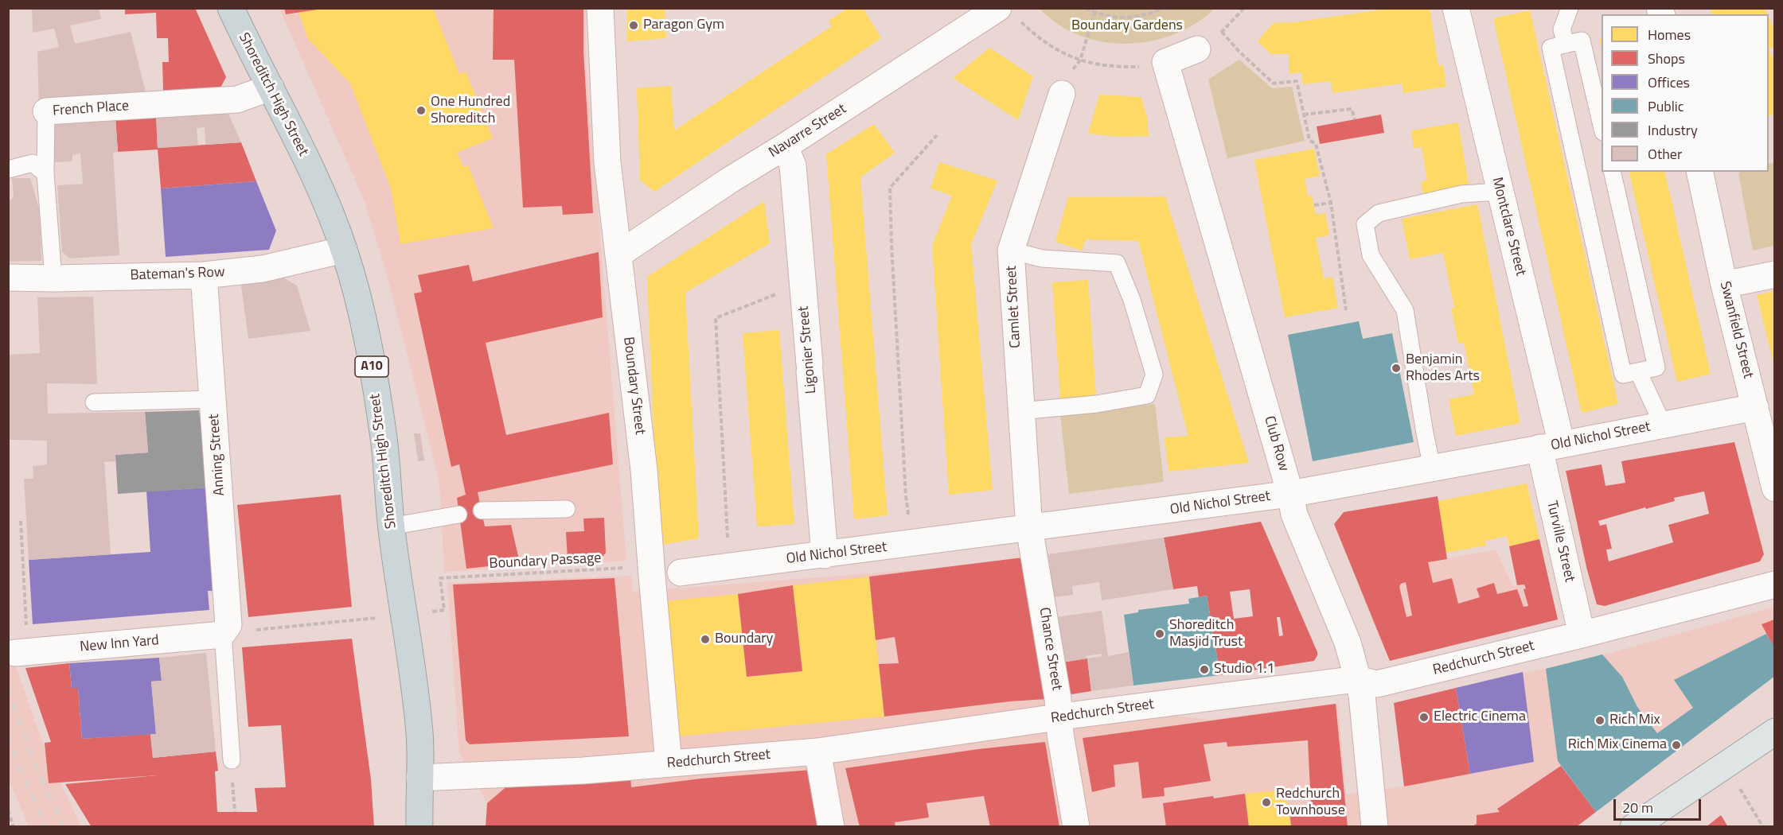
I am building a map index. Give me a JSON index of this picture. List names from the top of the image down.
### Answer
{
  "streets": {
    "highway": ["Shoreditch High Street", "A10"],
    "street": [
      "French Place",
      "Navarre Street",
      "Montclare Street",
      "Bateman's Row",
      "Camlet Street",
      "Swanfield Street",
      "Ligonier Street",
      "Boundary Street",
      "Old Nichol Street",
      "Club Row",
      "Anning Street",
      "Turville Street",
      "New Inn Yard",
      "Chance Street",
      "Redchurch Street"
    ],
    "path": ["Boundary Passage"]
  },
  "crossings": [
    ["Shoreditch High Street", "French Place"],
    ["Shoreditch High Street", "Bateman's Row"],
    ["Shoreditch High Street", "Redchurch Street"],
    ["French Place", "Bateman's Row"],
    ["Navarre Street", "Ligonier Street"],
    ["Navarre Street", "Boundary Street"],
    ["Montclare Street", "Old Nichol Street"],
    ["Montclare Street", "Turville Street"],
    ["Bateman's Row", "Anning Street"],
    ["Camlet Street", "Old Nichol Street"],
    ["Camlet Street", "Chance Street"],
    ["Swanfield Street", "Old Nichol Street"],
    ["Ligonier Street", "Old Nichol Street"],
    ["Boundary Street", "Boundary Passage"],
    ["Boundary Street", "Redchurch Street"],
    ["Old Nichol Street", "Club Row"],
    ["Old Nichol Street", "Turville Street"],
    ["Old Nichol Street", "Chance Street"],
    ["Club Row", "Redchurch Street"],
    ["Anning Street", "New Inn Yard"],
    ["Turville Street", "Redchurch Street"],
    ["Chance Street", "Redchurch Street"]
  ],
  "parks": ["Boundary Gardens"],
  "places": [
    "Paragon Gym",
    "One Hundred Shoreditch",
    "Benjamin Rhodes Arts",
    "Shoreditch Masjid Trust",
    "Boundary",
    "Studio 1.1",
    "Electric Cinema",
    "Rich Mix",
    "Rich Mix Cinema",
    "Redchurch Townhouse"
  ],
  "legend": [
    "Homes",
    "Shops",
    "Offices",
    "Public",
    "Industry",
    "Other"
  ],
  "scale_bar": "20 m"
}
